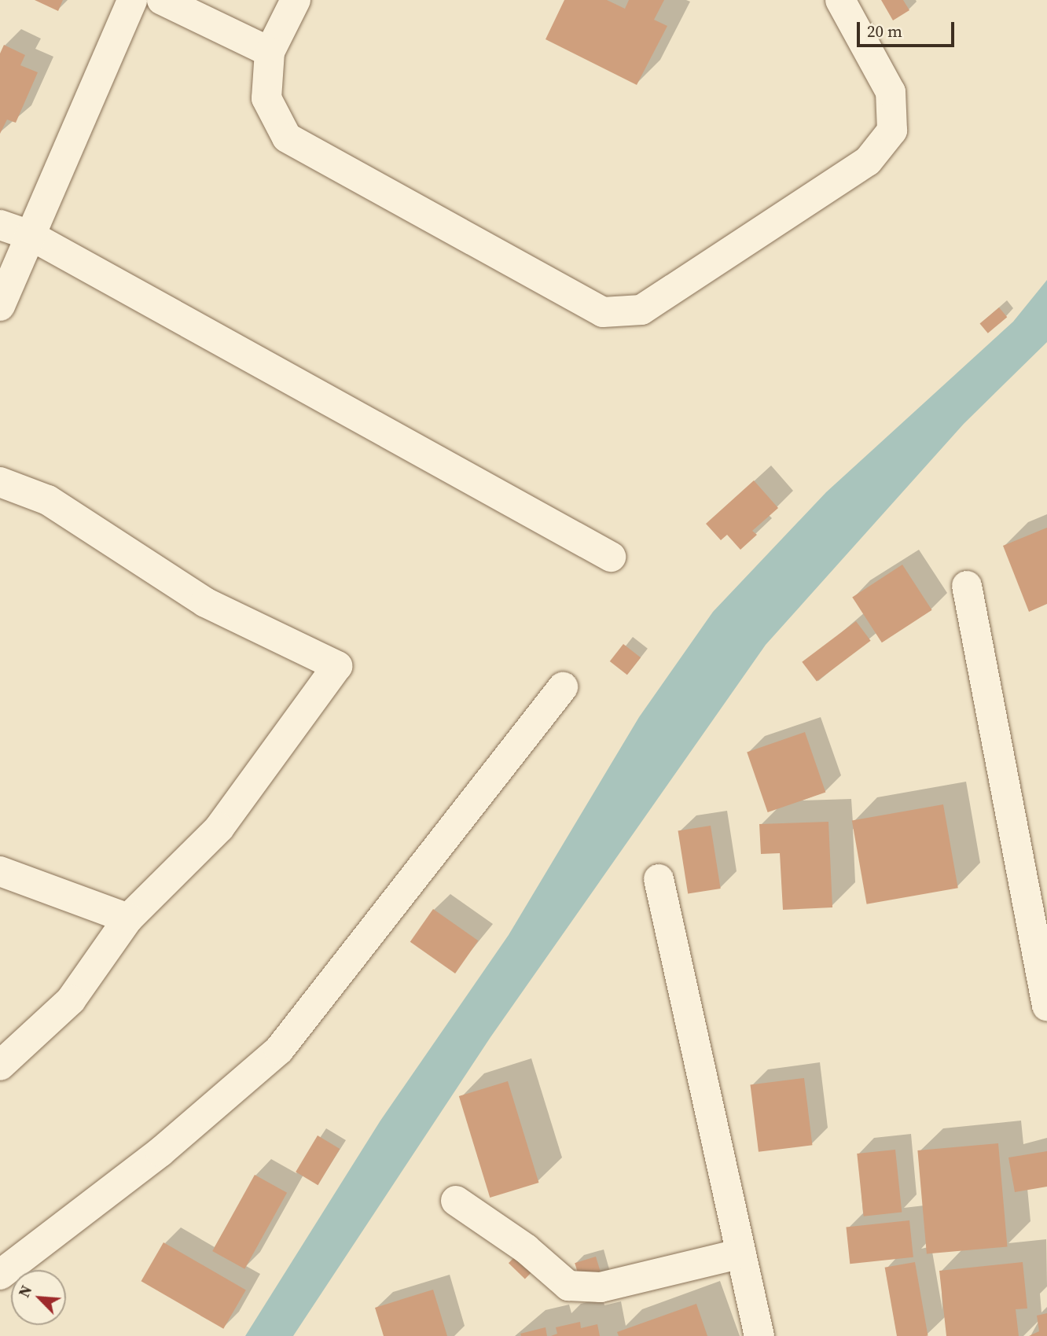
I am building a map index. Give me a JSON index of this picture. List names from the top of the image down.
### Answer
{
  "scale_bar": "20 m",
  "north": "top left"
}
